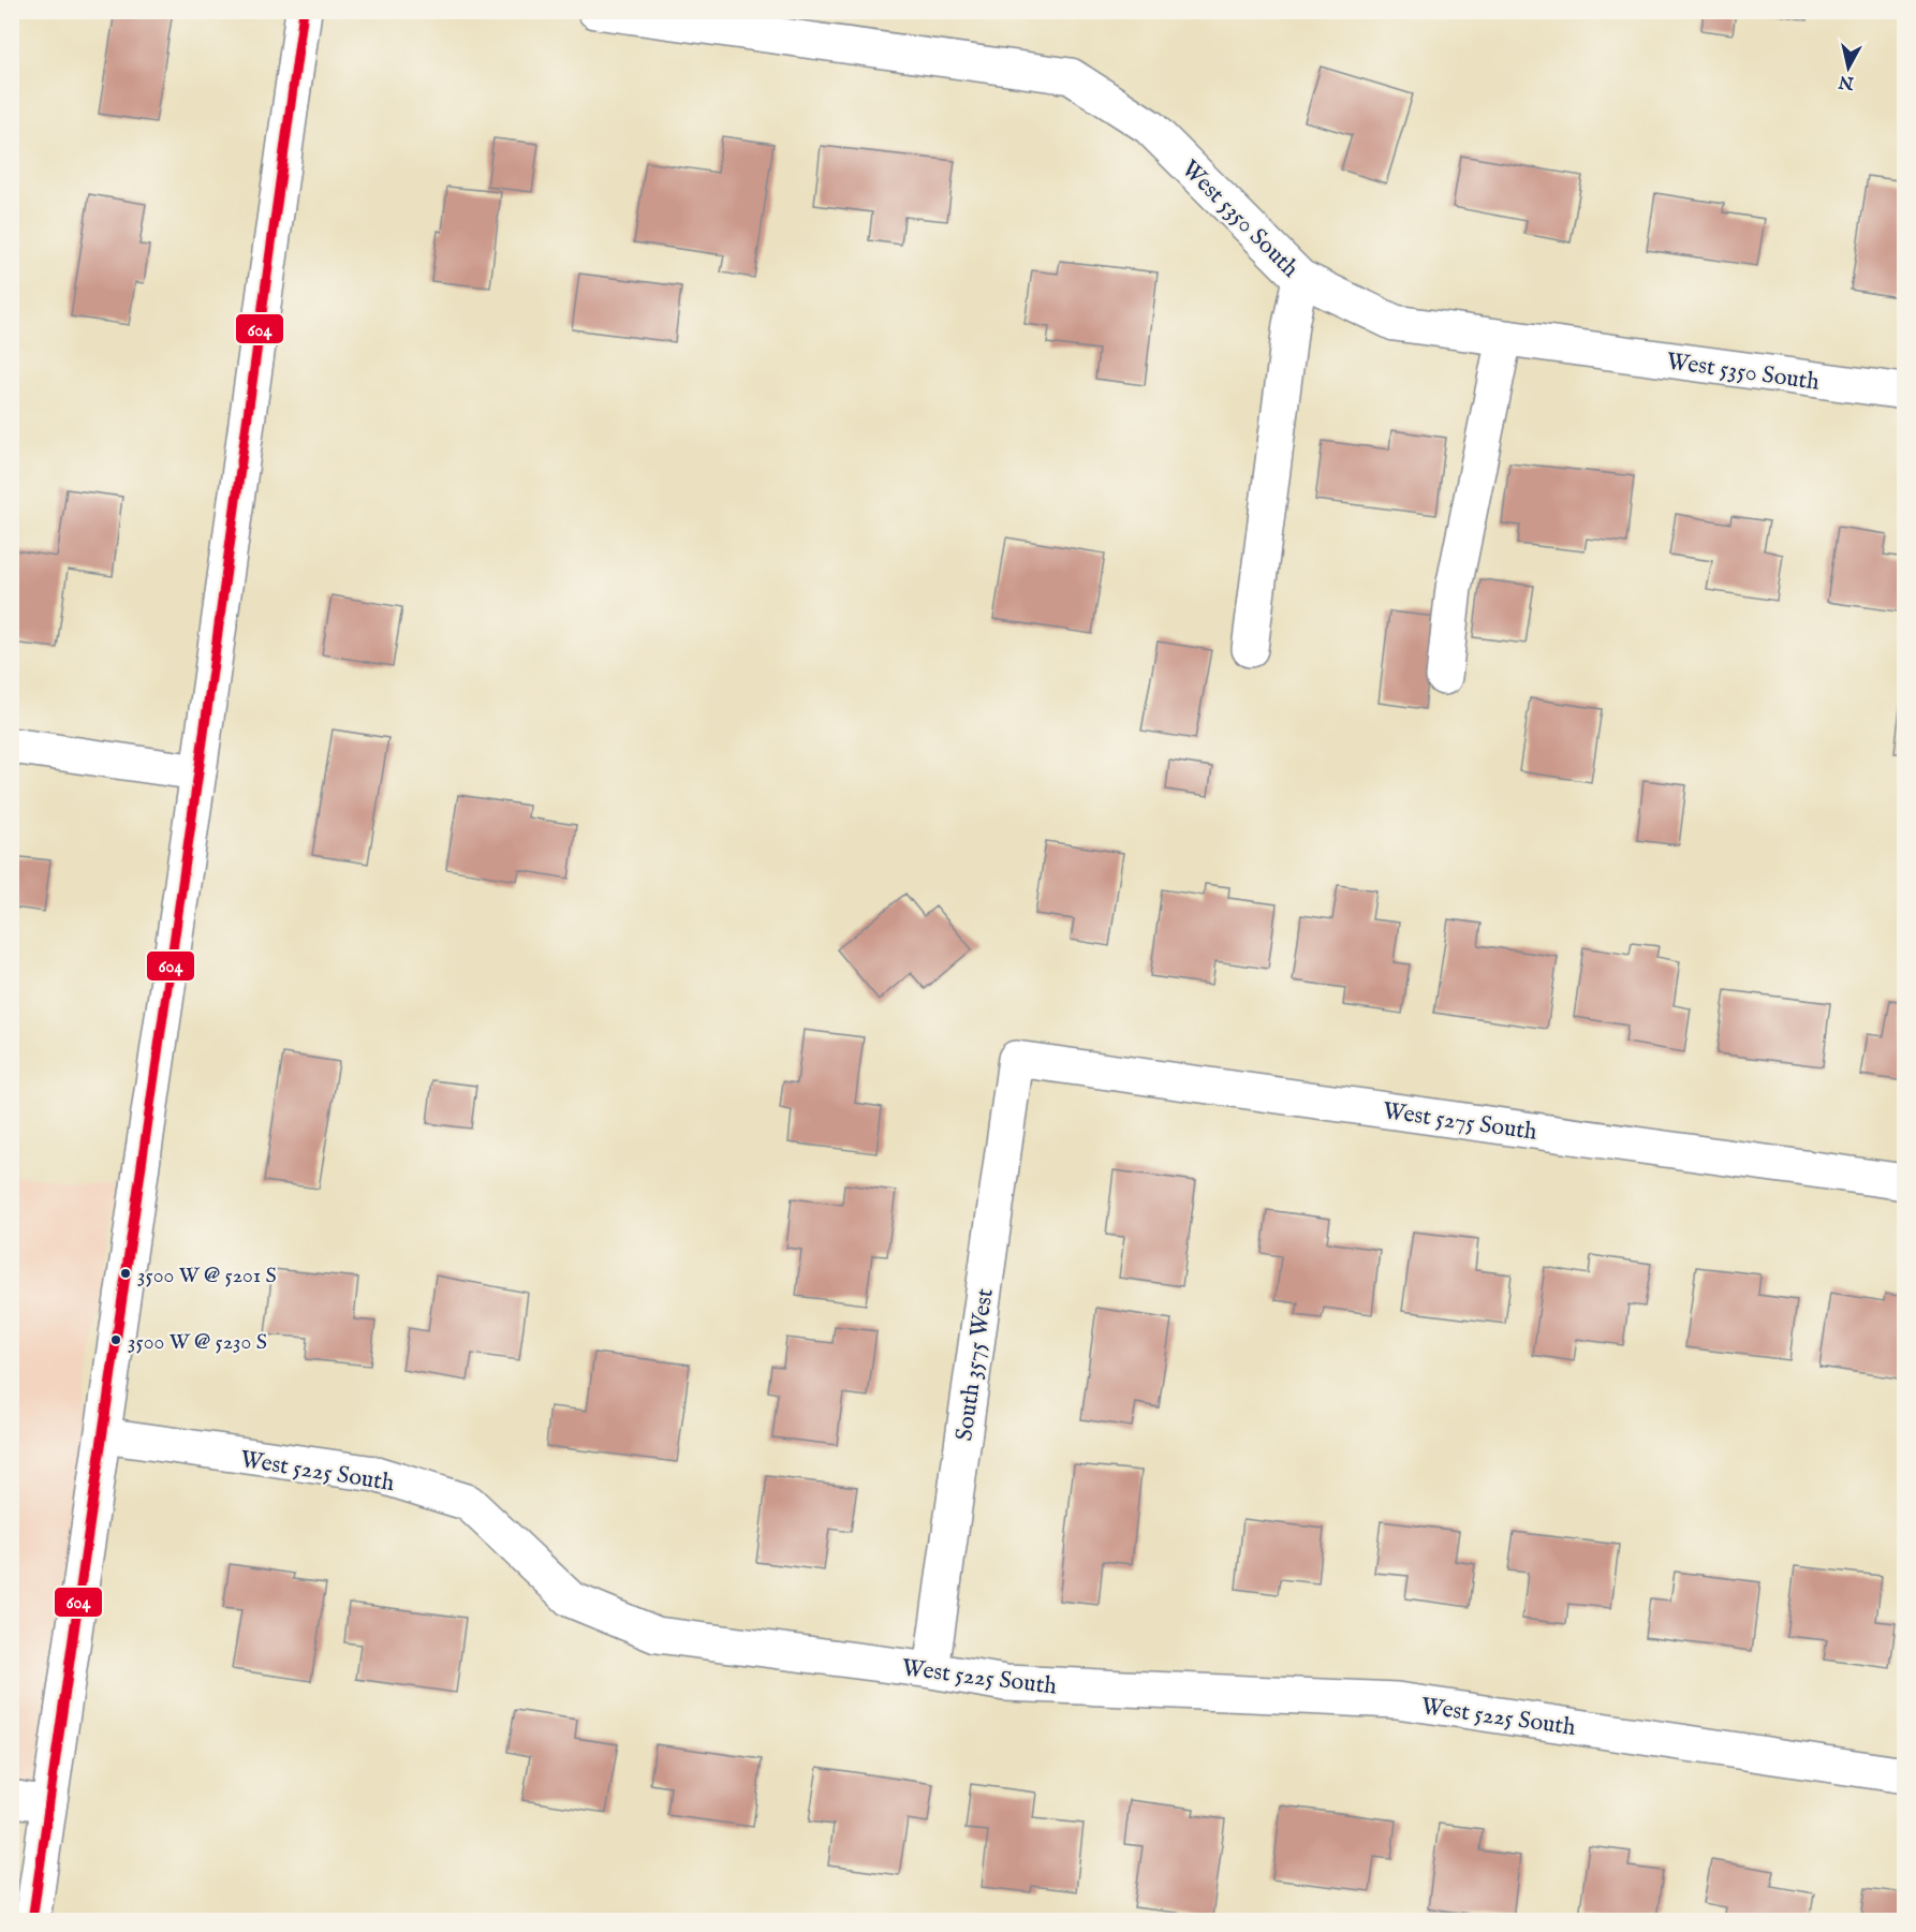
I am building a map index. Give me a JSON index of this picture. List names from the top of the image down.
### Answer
{
  "streets": {
    "street": [
      "West 5350 South",
      "West 5275 South",
      "South 3575 West",
      "West 5225 South"
    ]
  },
  "crossings": [
    ["West 5275 South", "South 3575 West"],
    ["South 3575 West", "West 5225 South"]
  ],
  "places": ["3500 W @ 5201 S", "3500 W @ 5230 S"],
  "lines": ["transit line 604"],
  "north": "bottom"
}
